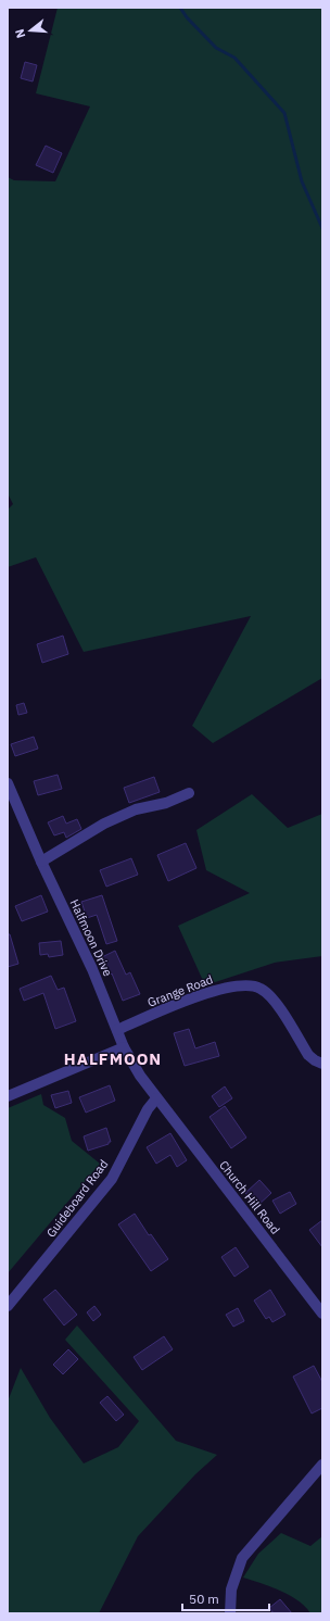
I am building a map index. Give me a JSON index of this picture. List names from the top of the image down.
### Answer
{
  "streets": {
    "street": [
      "Halfmoon Drive",
      "Grange Road",
      "Church Hill Road",
      "Guideboard Road"
    ]
  },
  "crossings": [
    ["Halfmoon Drive", "Grange Road"],
    ["Halfmoon Drive", "Church Hill Road"],
    ["Halfmoon Drive", "Guideboard Road"],
    ["Church Hill Road", "Guideboard Road"]
  ],
  "districts": ["HALFMOON"],
  "scale_bar": "50 m",
  "north": "left"
}
